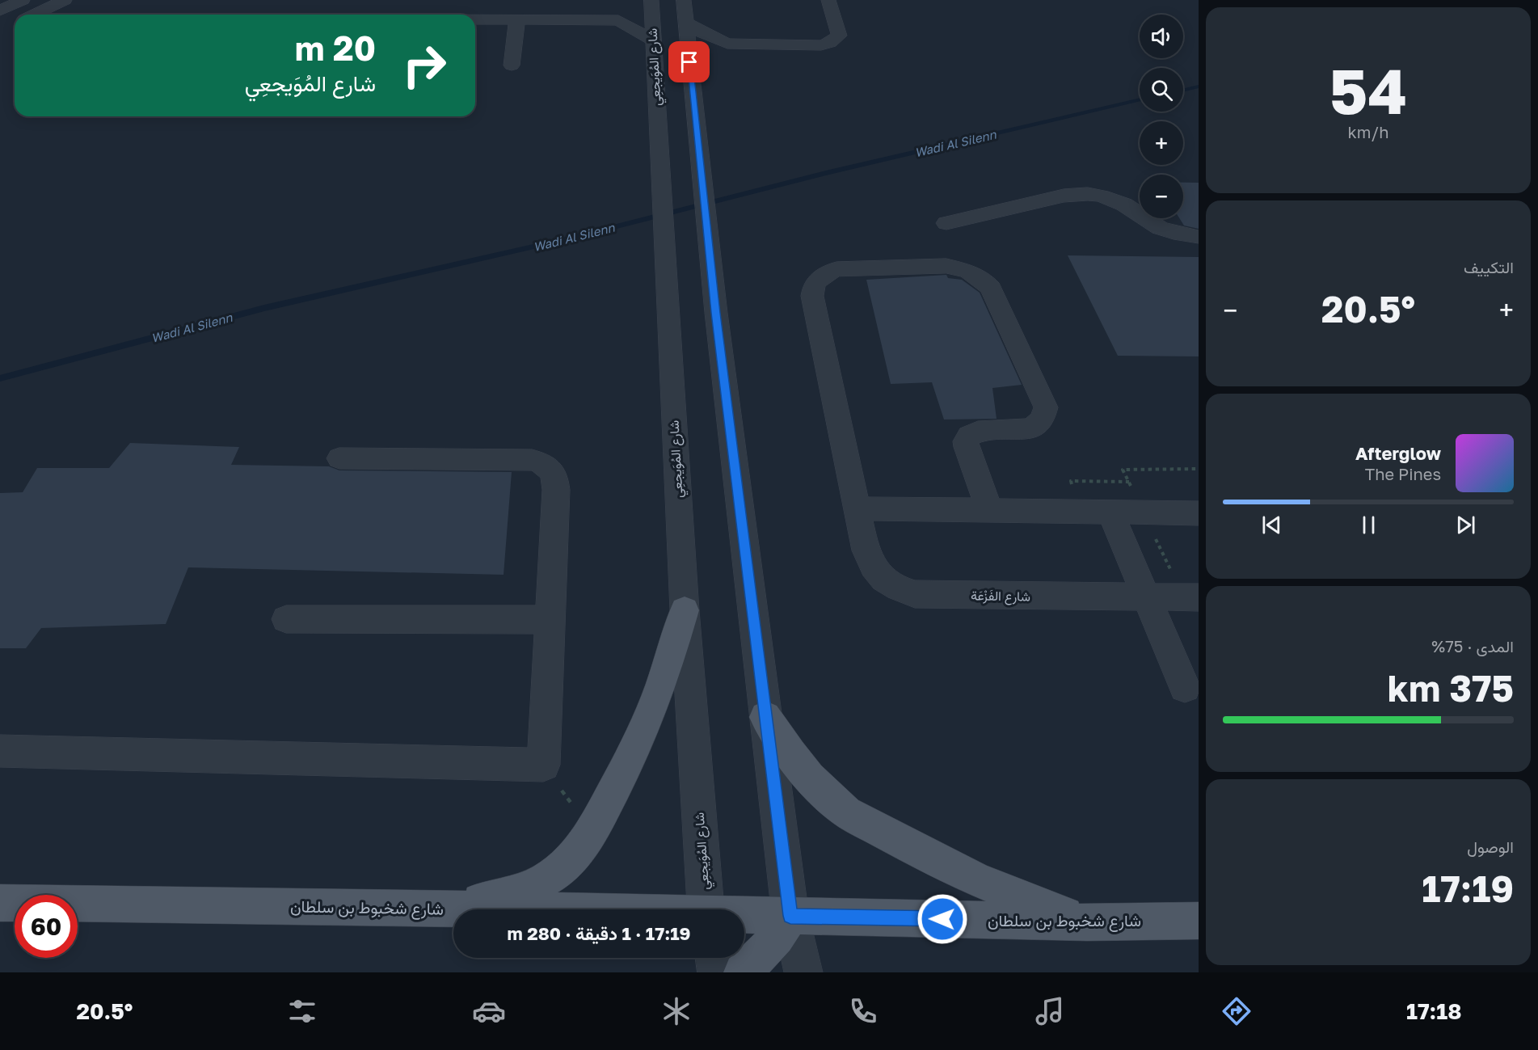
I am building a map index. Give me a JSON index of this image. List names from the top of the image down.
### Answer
{
  "streets": {
    "main road": ["شارع شخبوط بن سلطان"],
    "street": ["شارع المُوَيجعِي", "شارع الفَزْعَة"]
  },
  "water": ["Wadi Al Silenn"],
  "page": {
    "tile": [
      ["54", "km/h"],
      "التكييف",
      ["المدى · 75%", "375 km"],
      ["الوصول", "17:19"]
    ],
    "map_buttons": ["+", "−"],
    "turn": ["20 m", "شارع المُوَيجعِي"],
    "heat": ["−", "20.5°", "+"],
    "song": ["Afterglow", "The Pines"],
    "limit": "60",
    "trip": "17:19 · 1 دقيقة · 280 m",
    "tabs": ["17:18", "20.5°"]
  }
}
